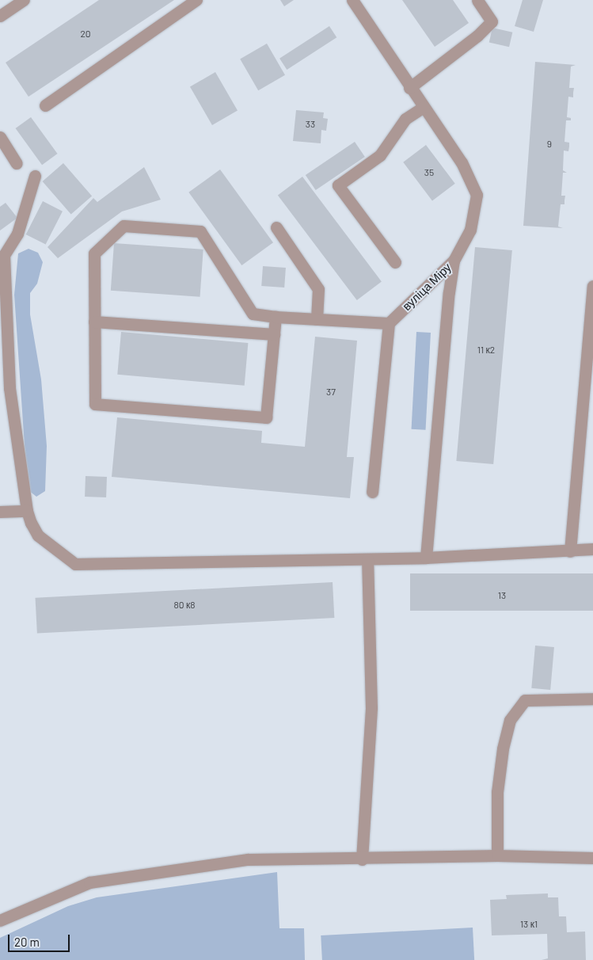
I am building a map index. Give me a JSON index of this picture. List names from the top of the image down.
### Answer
{
  "streets": {
    "street": ["вуліца Міру"]
  },
  "house_numbers": [
    "20",
    "33",
    "9",
    "35",
    "11 к2",
    "37",
    "13",
    "80 к8",
    "13 к1"
  ],
  "scale_bar": "20 m"
}
